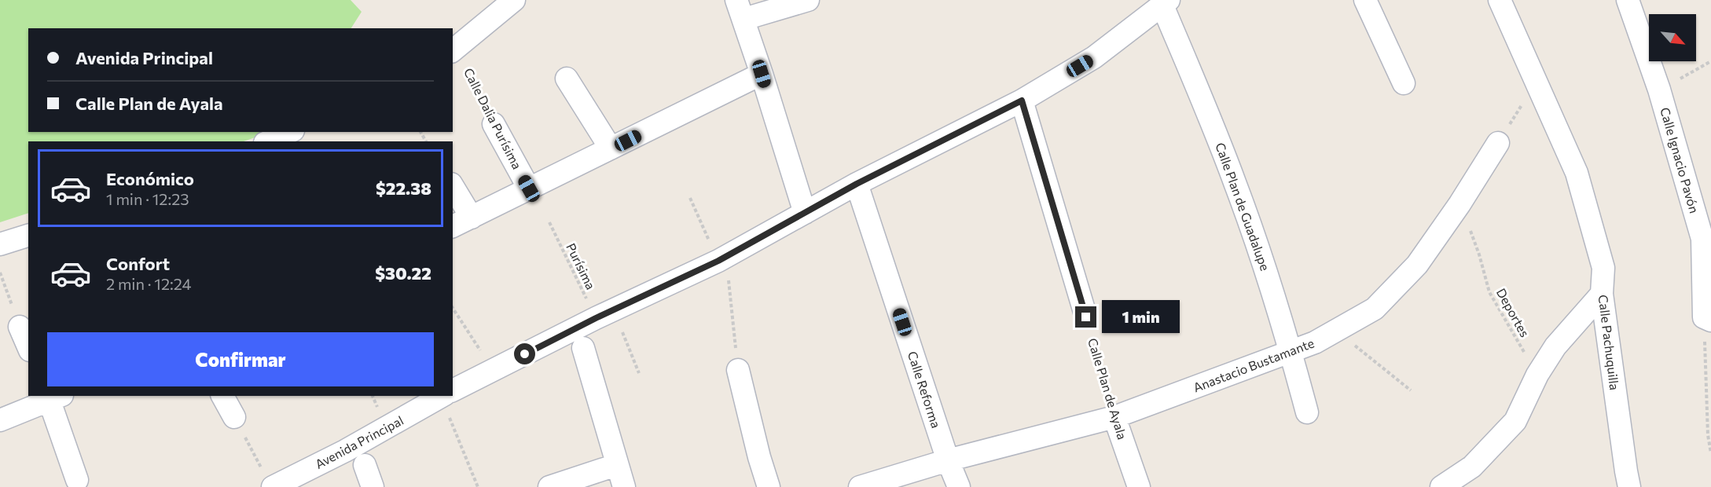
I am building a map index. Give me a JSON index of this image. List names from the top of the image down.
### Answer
{
  "streets": {
    "street": [
      "Calle Dalia Purísima",
      "Calle Ignacio Pavón",
      "Calle Plan de Guadalupe",
      "Calle Pachuquilla",
      "Anastacio Bustamante",
      "Calle Plan de Ayala",
      "Calle Reforma",
      "Avenida Principal"
    ],
    "path": ["Purísima", "Deportes"]
  },
  "crossings": [
    ["Calle Plan de Guadalupe", "Anastacio Bustamante"],
    ["Calle Plan de Guadalupe", "Avenida Principal"],
    ["Purísima", "Avenida Principal"],
    ["Deportes", "Anastacio Bustamante"],
    ["Anastacio Bustamante", "Calle Plan de Ayala"],
    ["Anastacio Bustamante", "Calle Reforma"],
    ["Calle Reforma", "Avenida Principal"]
  ],
  "north": "bottom right",
  "page": {
    "banner": ["Avenida Principal", "Calle Plan de Ayala"],
    "list": [
      {
        "name": "Económico",
        "note": "1 min · 12:23",
        "value": "$22.38"
      },
      {
        "name": "Confort",
        "note": "2 min · 12:24",
        "value": "$30.22"
      }
    ],
    "bubble": "1 min",
    "buttons": "Confirmar"
  }
}
